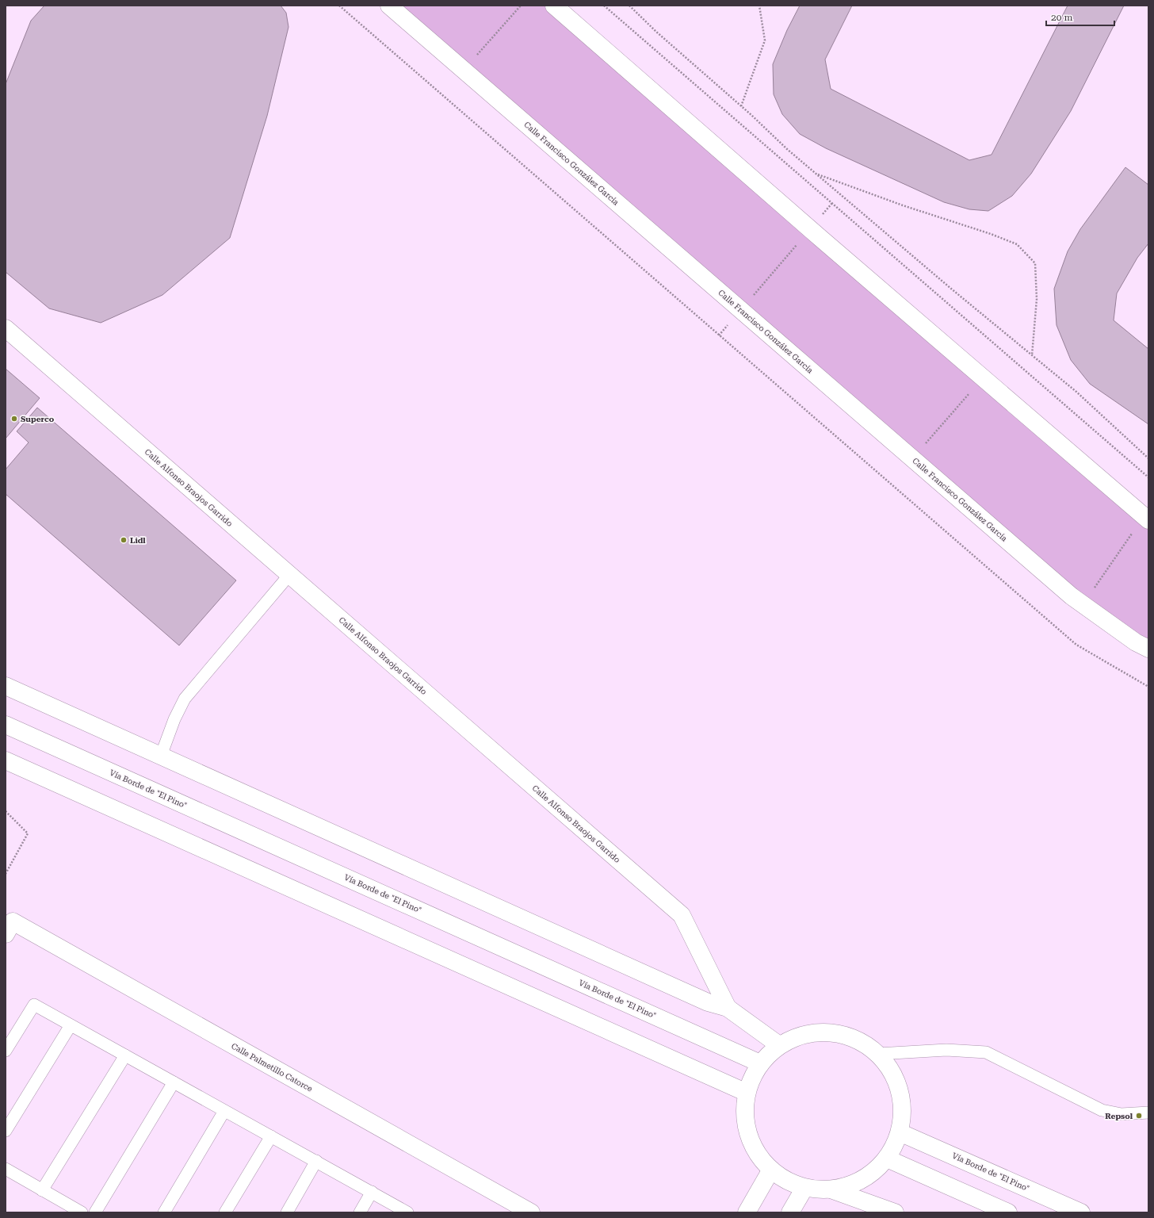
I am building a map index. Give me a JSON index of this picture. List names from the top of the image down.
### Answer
{
  "streets": {
    "street": [
      "Calle Francisco González García",
      "Calle Alfonso Braojos Garrido",
      "Vía Borde de \"El Pino\"",
      "Calle Palmetillo Catorce"
    ]
  },
  "places": ["Superco", "Lidl", "Repsol"],
  "scale_bar": "20 m"
}
